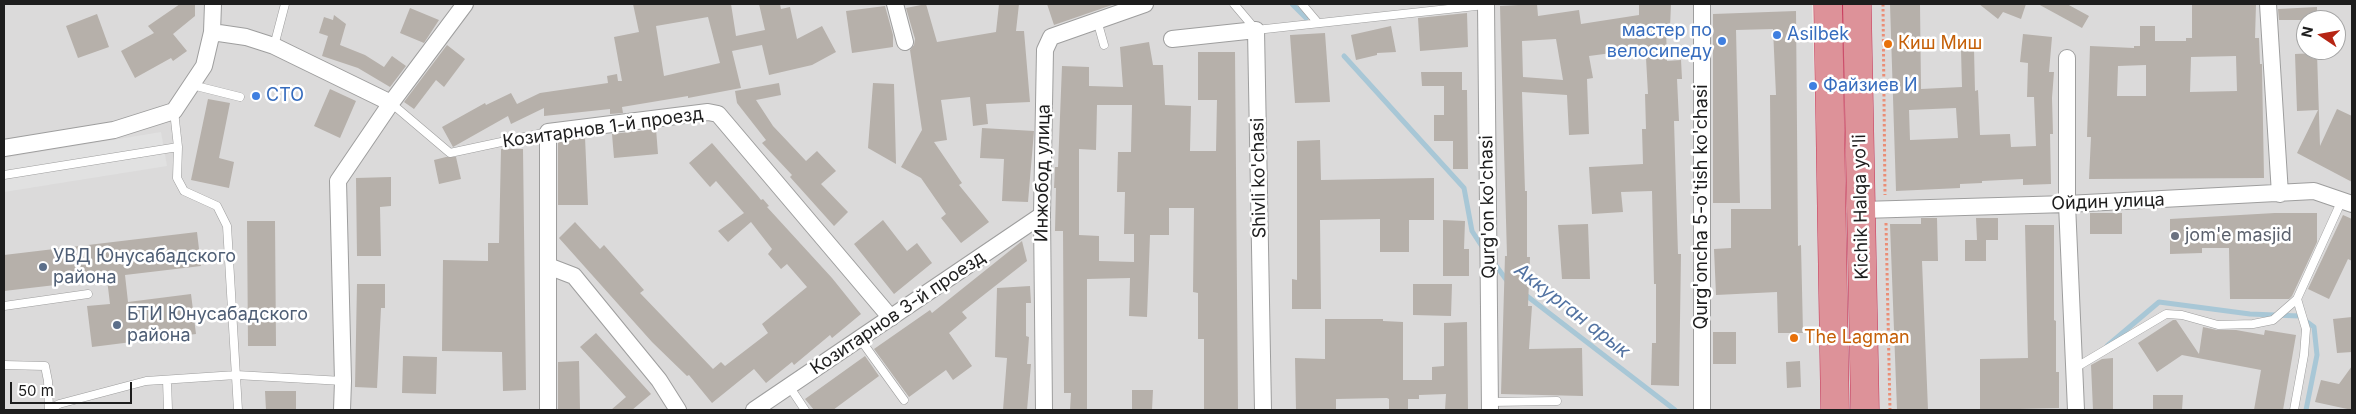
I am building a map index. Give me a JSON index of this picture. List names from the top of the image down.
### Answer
{
  "streets": {
    "highway": ["Kichik Halqa yo'li"],
    "street": [
      "Козитарнов 1-й проезд",
      "Инжобод улица",
      "Shivli ko'chasi",
      "Ойдин улица",
      "Qurg'on ko'chasi",
      "Qurg'oncha 5-o'tish ko'chasi",
      "Козитарнов 3-й проезд"
    ]
  },
  "crossings": [
    ["Козитарнов 1-й проезд", "Козитарнов 3-й проезд"],
    ["Инжобод улица", "Козитарнов 3-й проезд"],
    ["Ойдин улица", "Kichik Halqa yo'li"]
  ],
  "water": ["Аккурган арык"],
  "places": [
    "Asilbek",
    "мастер по велосипеду",
    "Киш Миш",
    "Файзиев И",
    "СТО",
    "jom'e masjid",
    "УВД Юнусабадского района",
    "БТИ Юнусабадского района",
    "The Lagman"
  ],
  "scale_bar": "50 m",
  "north": "left"
}
